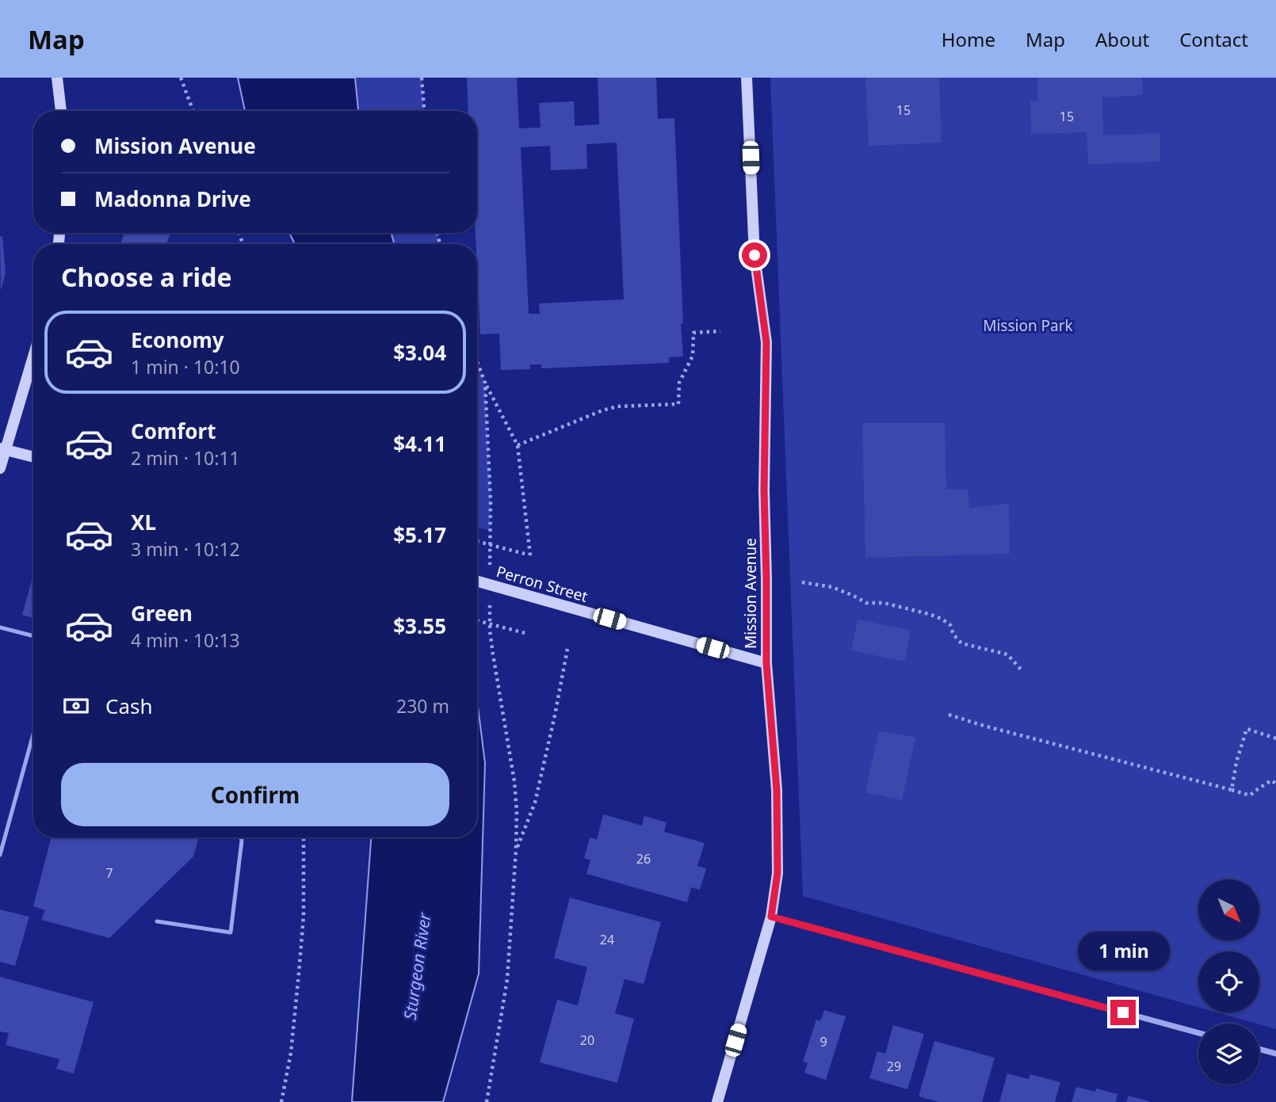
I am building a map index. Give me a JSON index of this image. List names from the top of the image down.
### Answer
{
  "streets": {
    "street": ["Perron Street", "Mission Avenue"]
  },
  "crossings": [
    ["Perron Street", "Mission Avenue"]
  ],
  "water": ["Sturgeon River"],
  "parks": ["Mission Park"],
  "house_numbers": [
    "15",
    "15",
    "26",
    "7",
    "24",
    "20",
    "9",
    "29"
  ],
  "north": "bottom right",
  "page": {
    "header": "Map",
    "nav": [
      "Home",
      "Map",
      "About",
      "Contact"
    ],
    "banner": ["Mission Avenue", "Madonna Drive"],
    "heading": "Choose a ride",
    "list": [
      {
        "name": "Economy",
        "note": "1 min · 10:10",
        "value": "$3.04"
      },
      {
        "name": "Comfort",
        "note": "2 min · 10:11",
        "value": "$4.11"
      },
      {
        "name": "XL",
        "note": "3 min · 10:12",
        "value": "$5.17"
      },
      {
        "name": "Green",
        "note": "4 min · 10:13",
        "value": "$3.55"
      }
    ],
    "pay": ["Cash", "230 m"],
    "buttons": "Confirm",
    "bubble": "1 min"
  }
}
